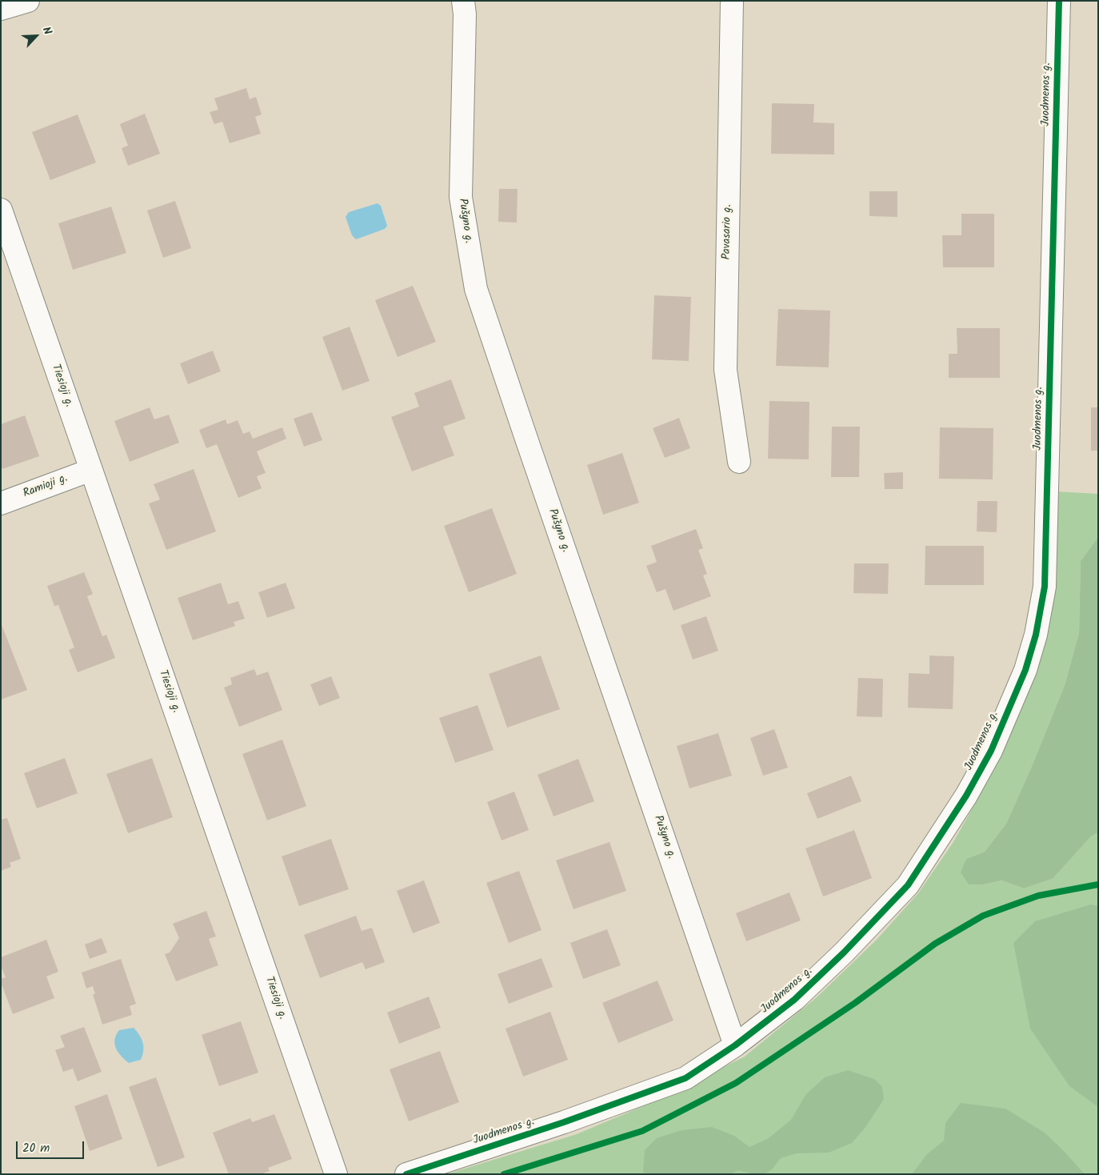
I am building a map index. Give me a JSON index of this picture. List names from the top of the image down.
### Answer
{
  "streets": {
    "street": [
      "Juodmenos g.",
      "Pušyno g.",
      "Pavasario g.",
      "Tiesioji g.",
      "Ramioji g."
    ]
  },
  "crossings": [
    ["Juodmenos g.", "Pušyno g."],
    ["Tiesioji g.", "Ramioji g."]
  ],
  "scale_bar": "20 m",
  "north": "top right"
}
